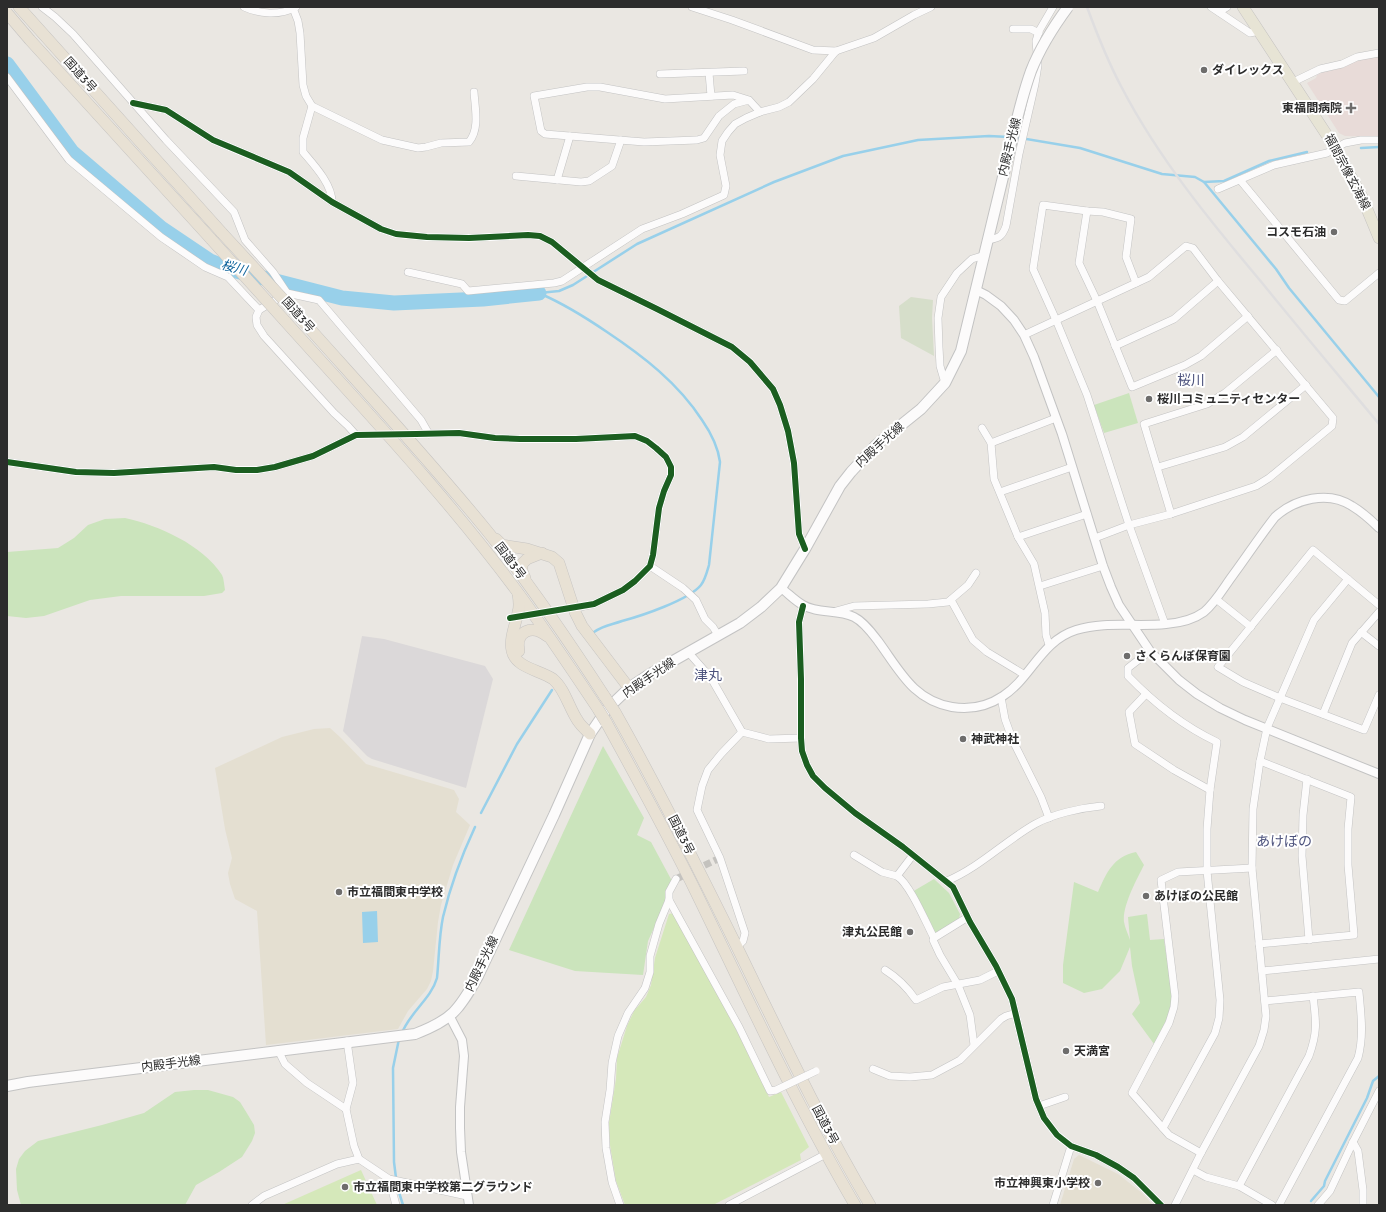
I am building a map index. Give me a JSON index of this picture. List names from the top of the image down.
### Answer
{
  "streets": {
    "highway": ["国道3号"],
    "main road": ["内殿手光線", "福間宗像玄海線"]
  },
  "districts": ["桜川", "津丸", "あけぼの"],
  "water": ["桜川"],
  "places": {
    "other": [
      "ダイレックス",
      "コスモ石油",
      "桜川コミュ二ティセンター",
      "さくらんぼ保育園",
      "神武神社",
      "市立福間東中学校",
      "あけぼの公民館",
      "津丸公民館",
      "天満宮",
      "市立神興東小学校",
      "市立福間東中学校第二グラウンド"
    ],
    "health": ["東福間病院"]
  }
}
